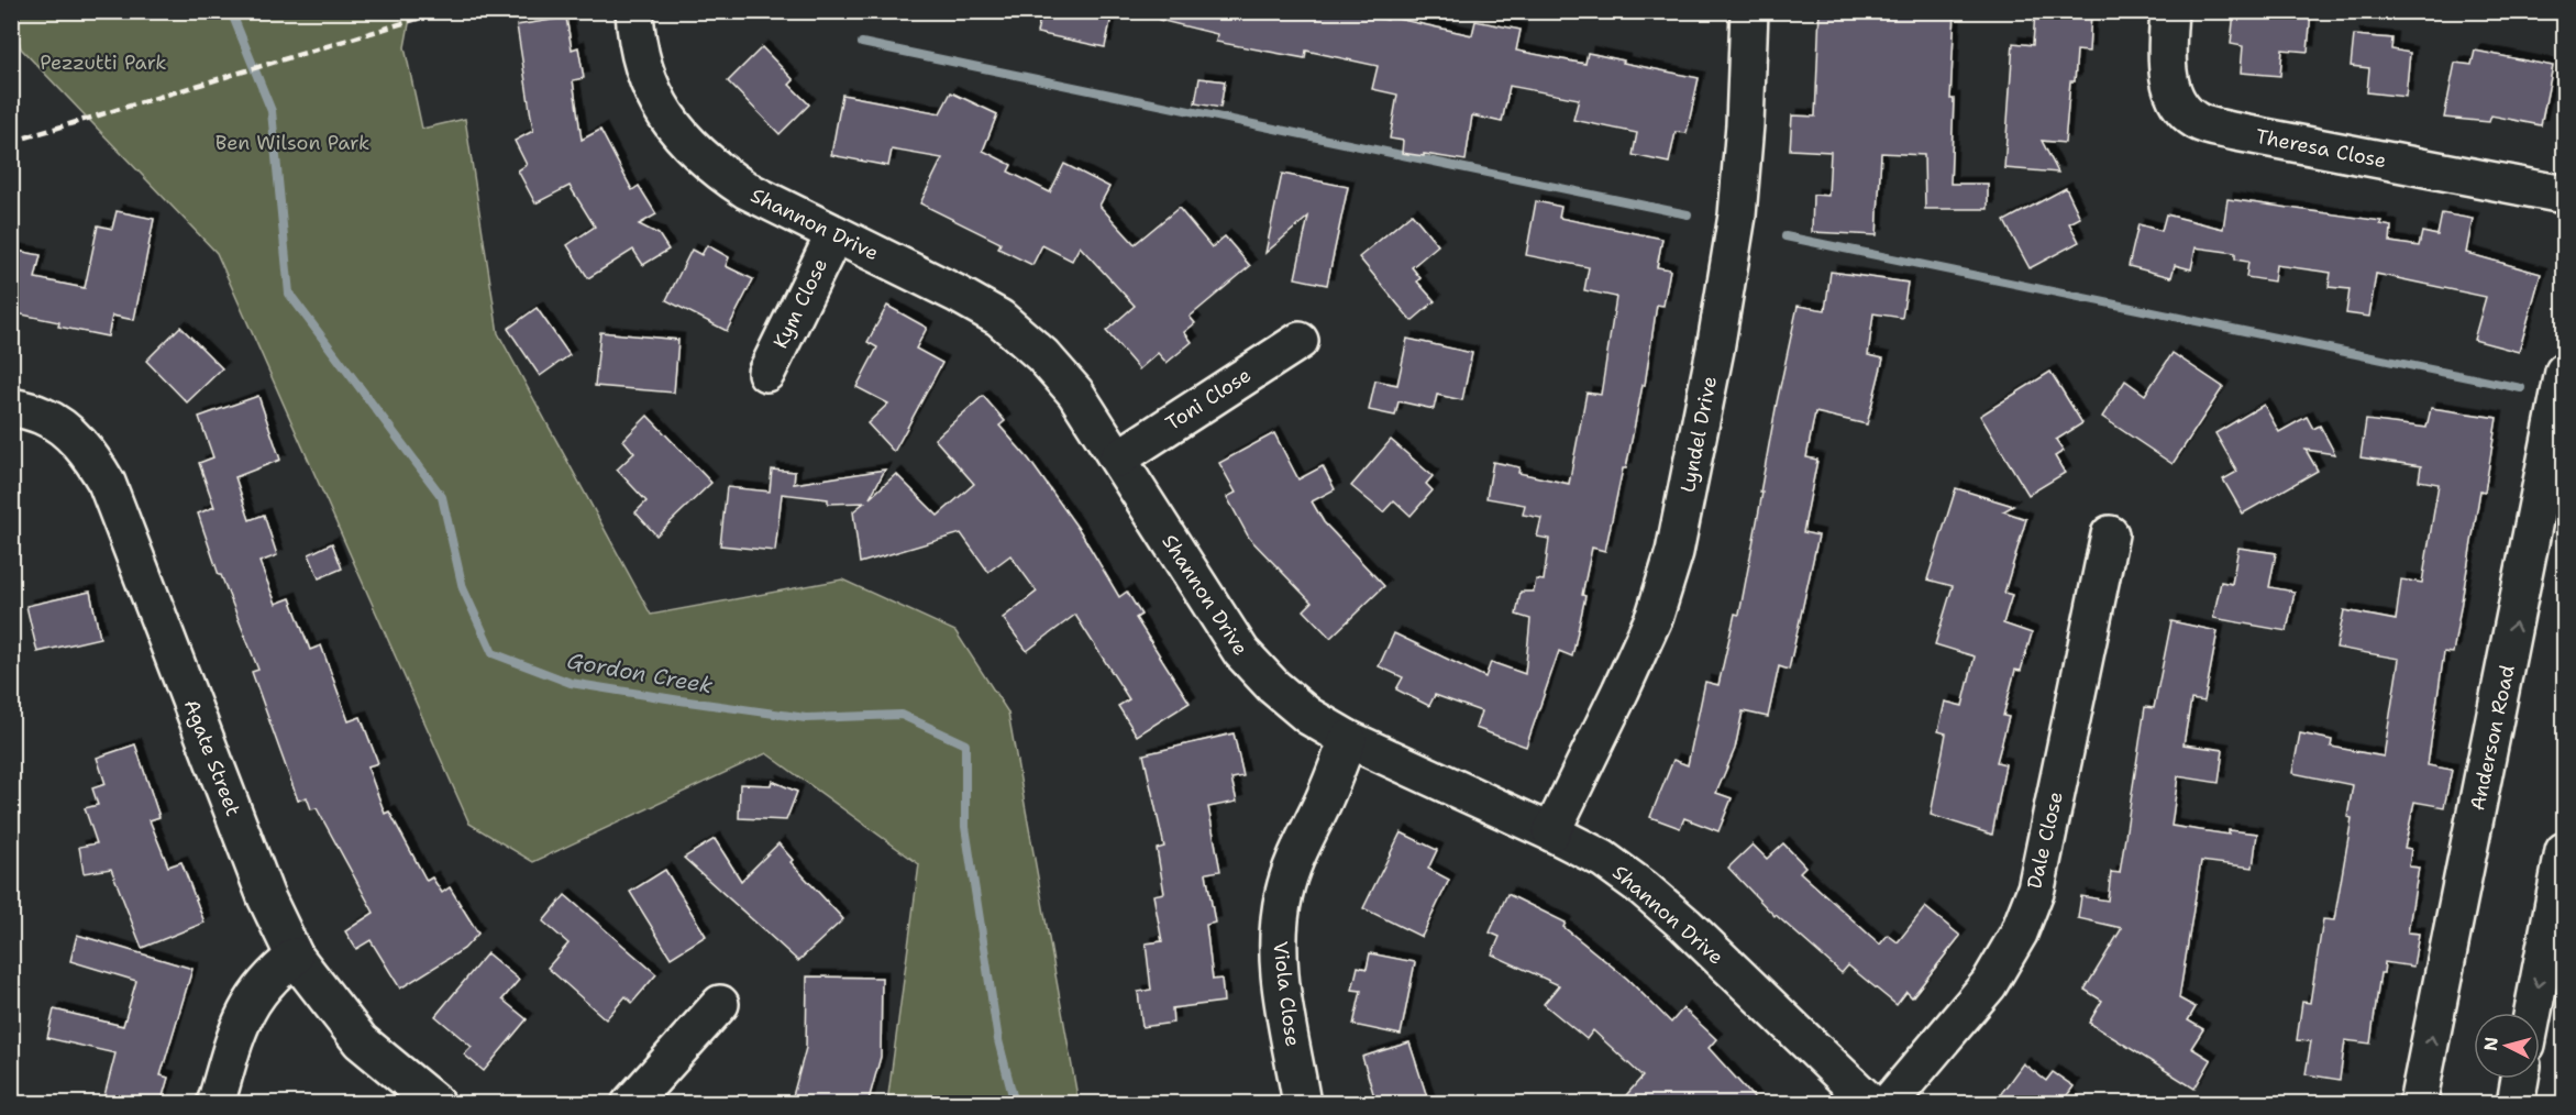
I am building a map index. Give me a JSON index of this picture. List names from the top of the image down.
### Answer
{
  "streets": {
    "street": [
      "Theresa Close",
      "Shannon Drive",
      "Kym Close",
      "Toni Close",
      "Lyndel Drive",
      "Anderson Road",
      "Agate Street",
      "Dale Close",
      "Viola Close"
    ]
  },
  "crossings": [
    ["Shannon Drive", "Kym Close"],
    ["Shannon Drive", "Toni Close"],
    ["Shannon Drive", "Lyndel Drive"],
    ["Shannon Drive", "Viola Close"]
  ],
  "water": ["Gordon Creek"],
  "parks": ["Pezzutti Park", "Ben Wilson Park"],
  "north": "left"
}
